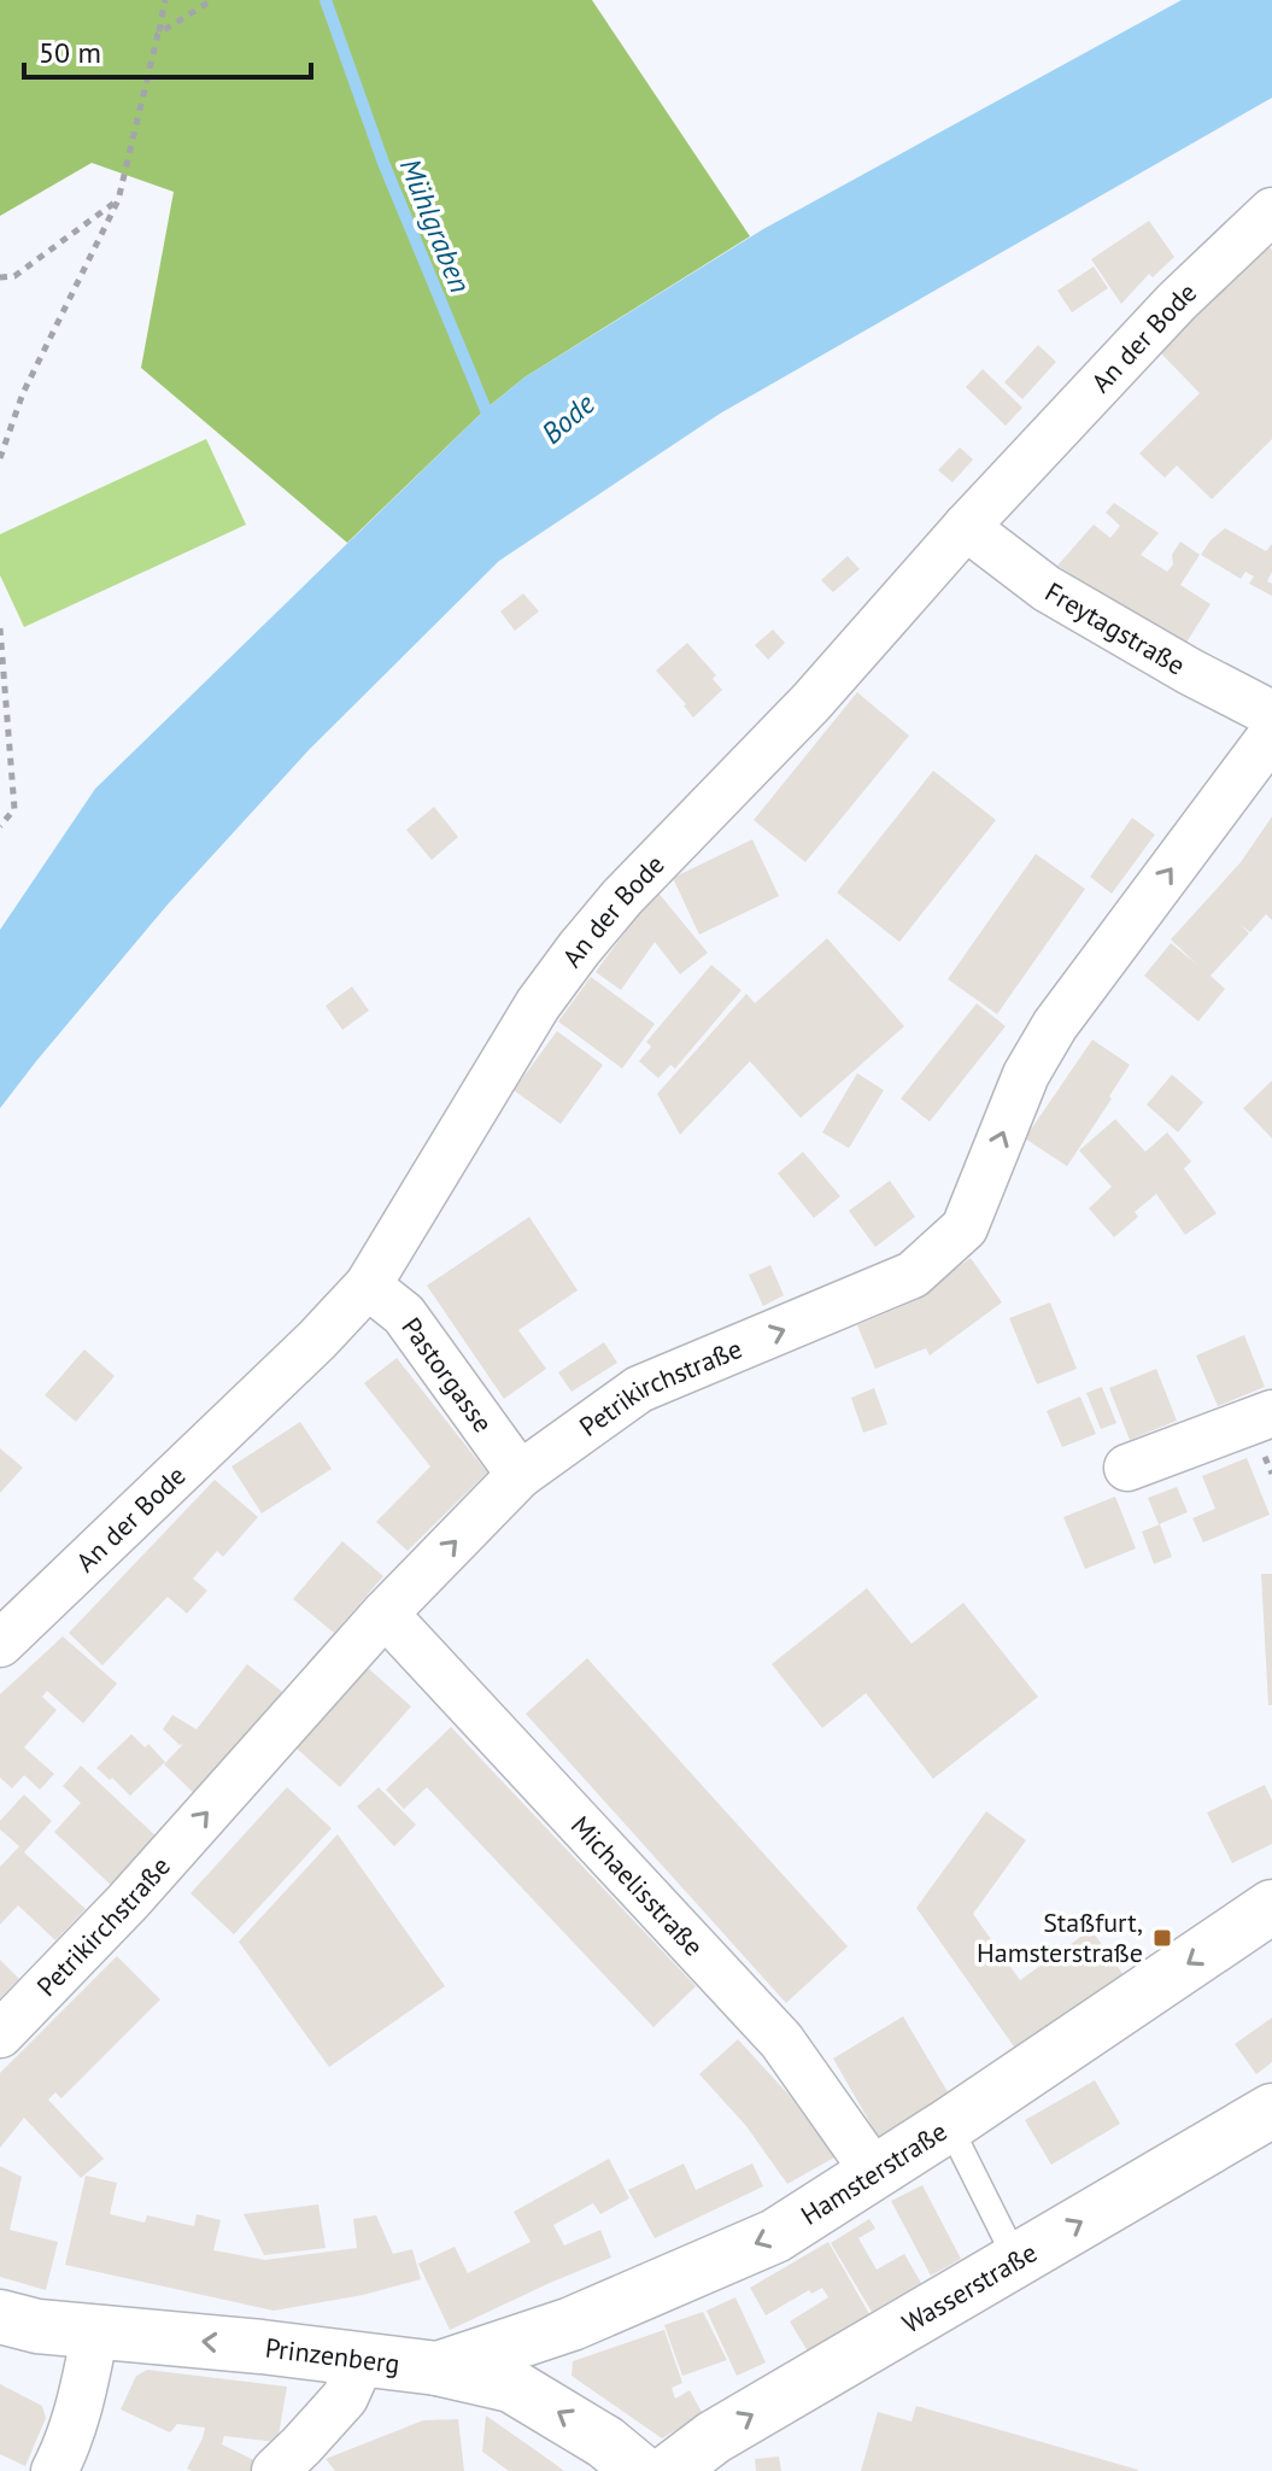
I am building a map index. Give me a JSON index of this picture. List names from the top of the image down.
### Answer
{
  "streets": {
    "street": [
      "An der Bode",
      "Freytagstraße",
      "Pastorgasse",
      "Petrikirchstraße",
      "Michaelisstraße",
      "Hamsterstraße",
      "Wasserstraße",
      "Prinzenberg"
    ]
  },
  "crossings": [
    ["An der Bode", "Freytagstraße"],
    ["An der Bode", "Pastorgasse"],
    ["Pastorgasse", "Petrikirchstraße"],
    ["Petrikirchstraße", "Michaelisstraße"],
    ["Michaelisstraße", "Hamsterstraße"],
    ["Hamsterstraße", "Prinzenberg"]
  ],
  "one_way": [
    "Petrikirchstraße",
    "Hamsterstraße",
    "Wasserstraße",
    "Prinzenberg"
  ],
  "water": ["Mühlgraben", "Bode"],
  "places": {
    "transit": ["Staßfurt, Hamsterstraße"]
  },
  "scale_bar": "50 m"
}
